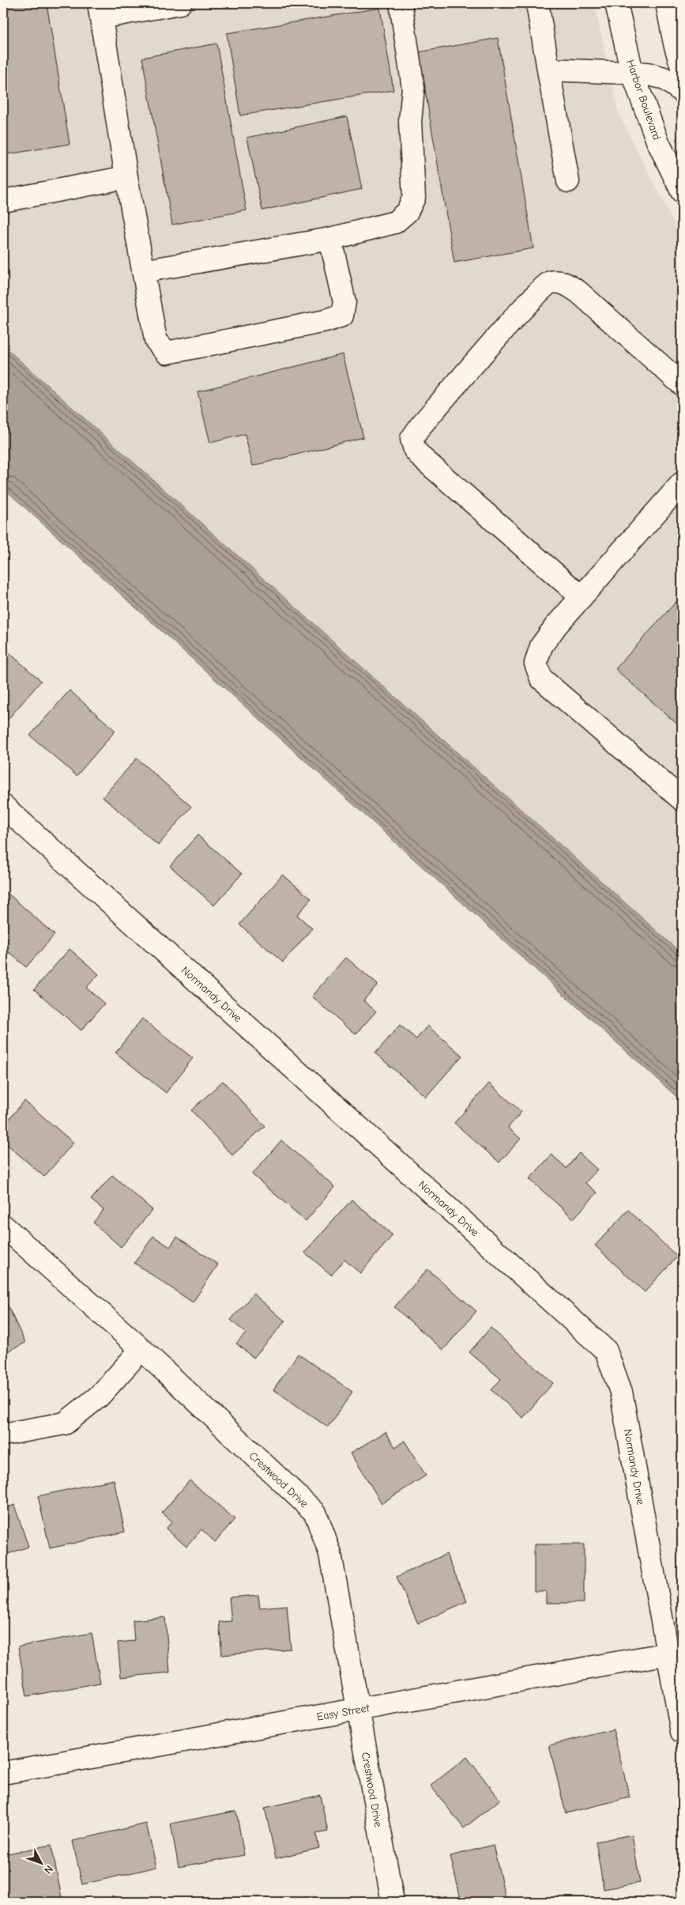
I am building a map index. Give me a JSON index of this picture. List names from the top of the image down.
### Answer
{
  "streets": {
    "street": [
      "Harbor Boulevard",
      "Normandy Drive",
      "Crestwood Drive",
      "Easy Street"
    ]
  },
  "crossings": [
    ["Normandy Drive", "Easy Street"],
    ["Crestwood Drive", "Easy Street"]
  ],
  "north": "bottom right"
}
